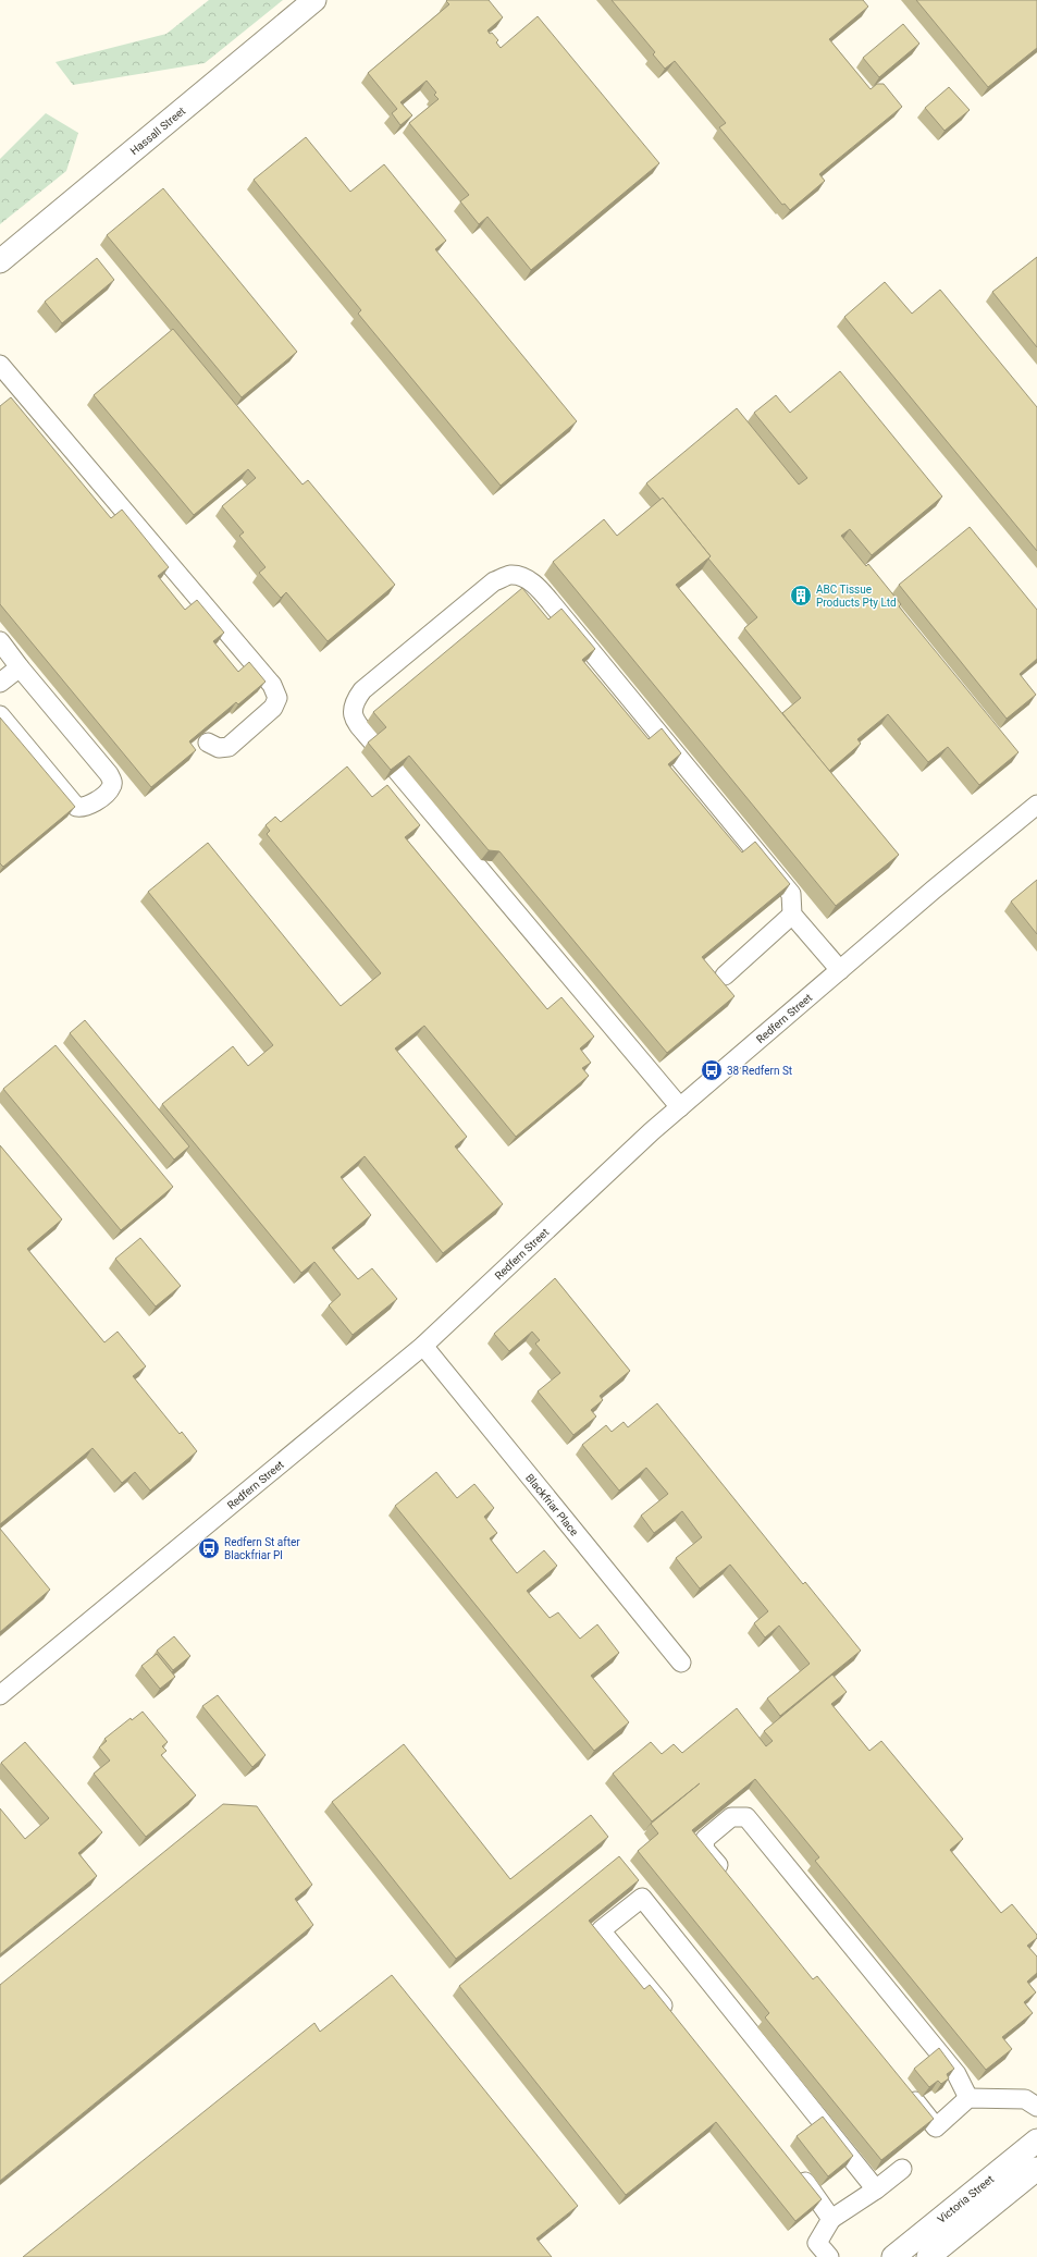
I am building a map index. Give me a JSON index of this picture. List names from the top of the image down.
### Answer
{
  "streets": {
    "main road": ["Hassall Street", "Victoria Street"],
    "street": ["Redfern Street", "Blackfriar Place"]
  },
  "crossings": [
    ["Redfern Street", "Blackfriar Place"]
  ],
  "places": {
    "building": ["ABC Tissue Products Pty Ltd"],
    "bus stop": ["38 Redfern St", "Redfern St after Blackfriar Pl"]
  }
}
